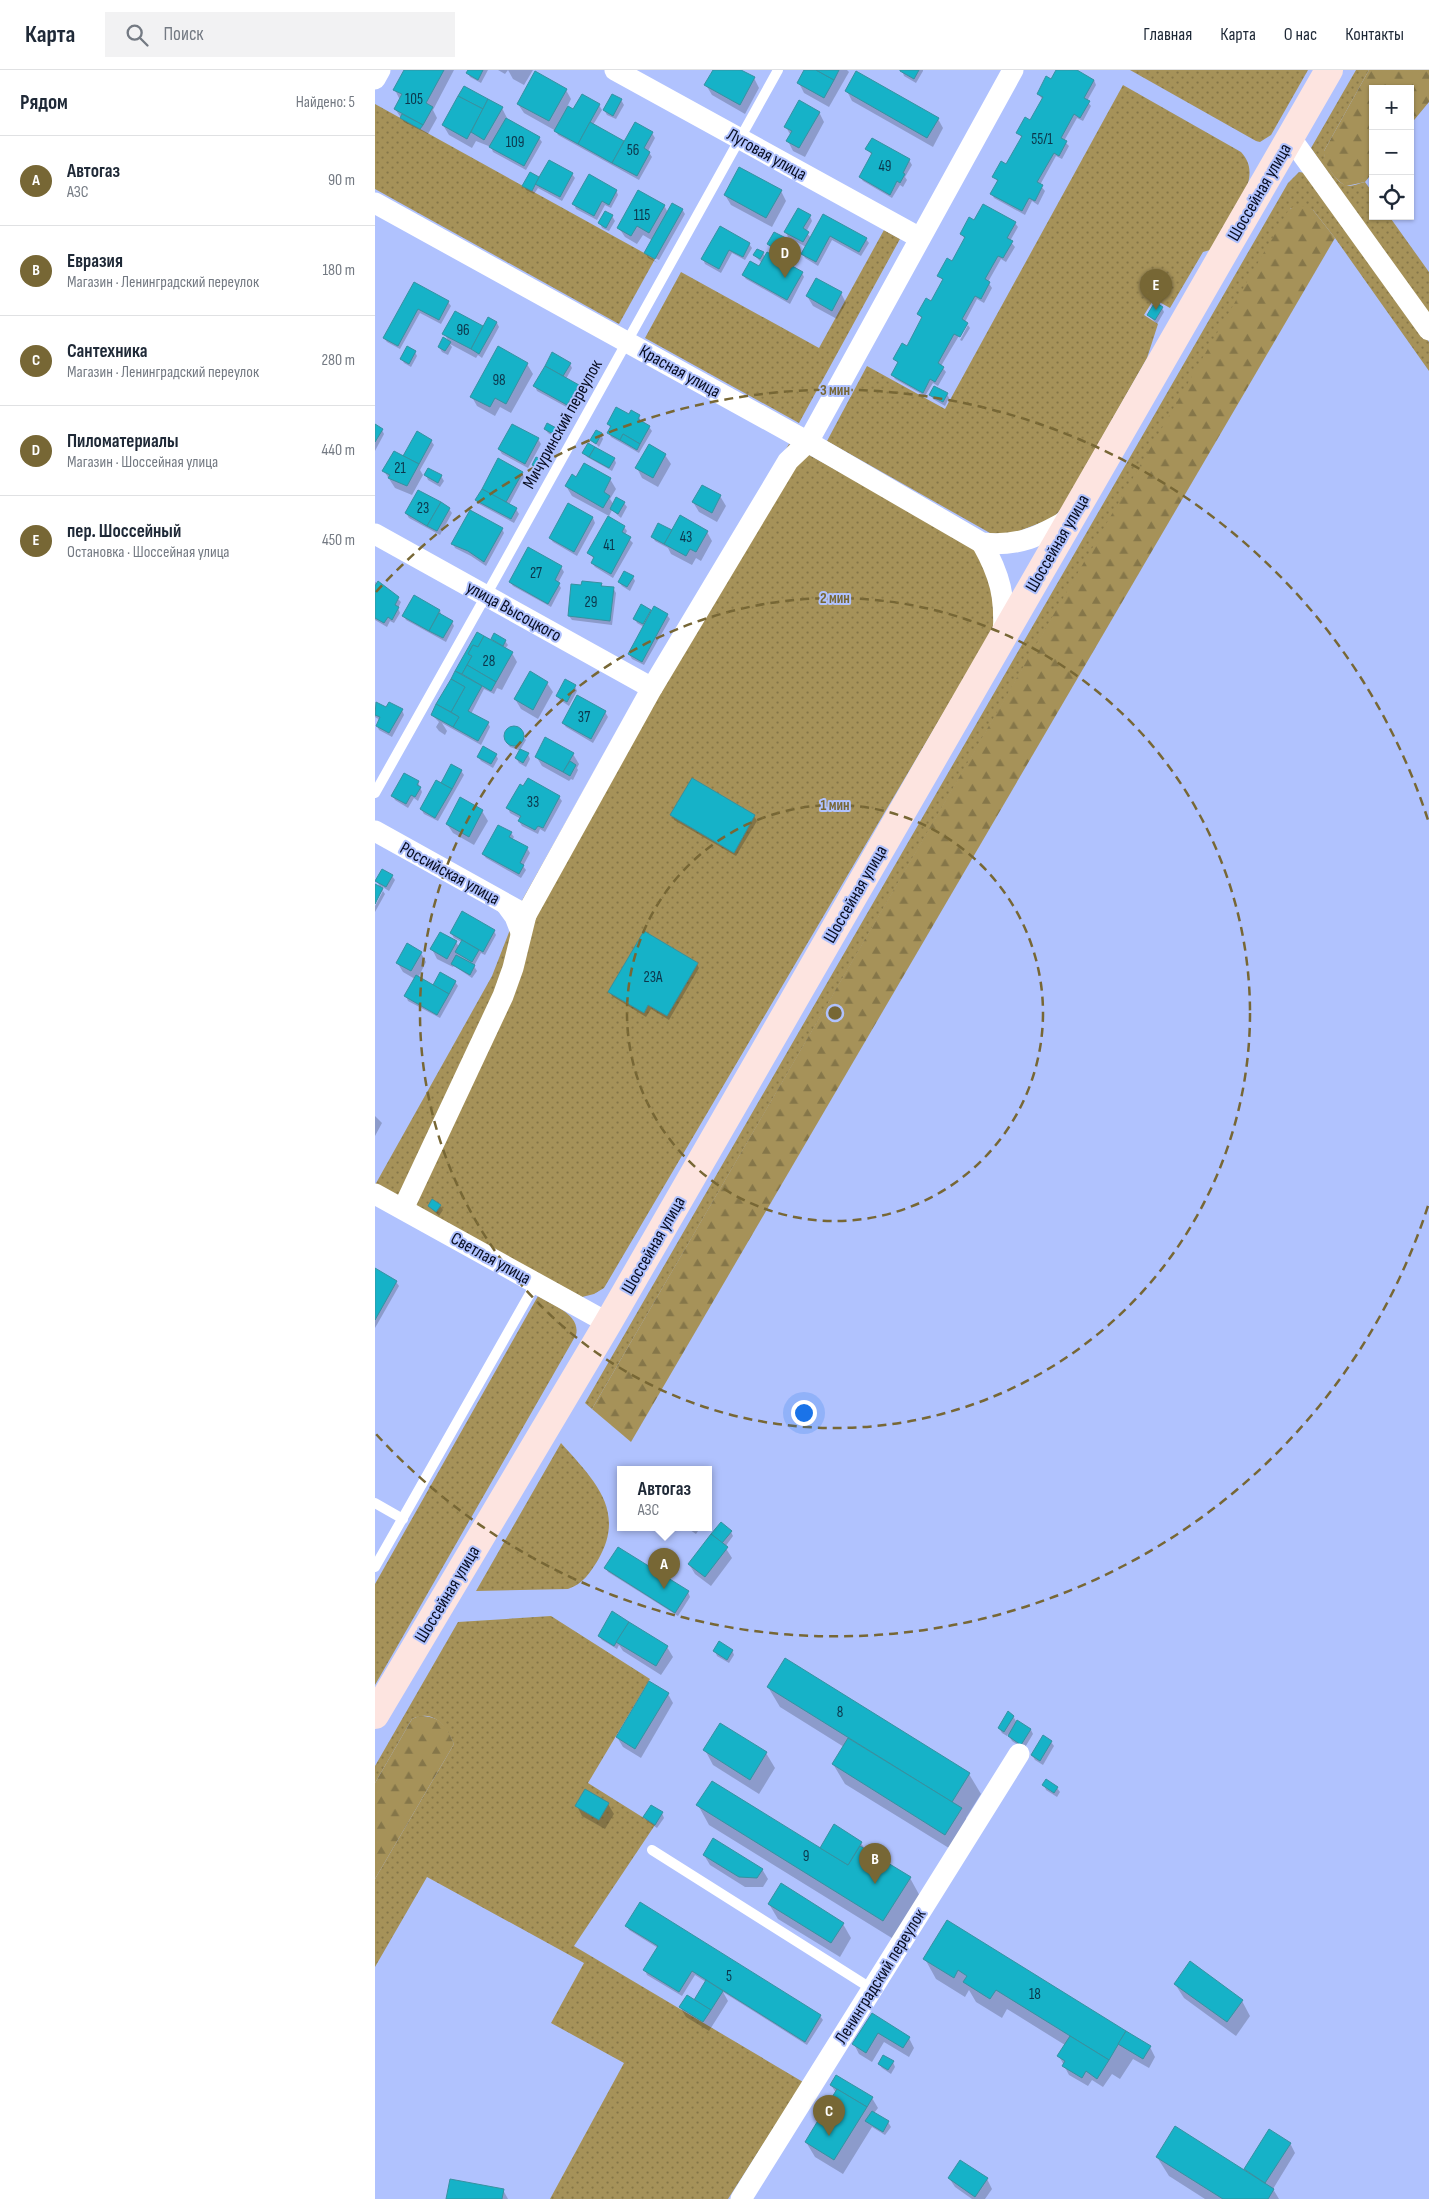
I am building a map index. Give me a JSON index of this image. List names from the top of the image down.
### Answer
{
  "streets": {
    "main road": ["Шоссейная улица"],
    "street": [
      "Луговая улица",
      "Красная улица",
      "улица Высоцкого",
      "Российская улица",
      "Светлая улица",
      "Ленинградский переулок"
    ],
    "lane": ["Мичуринский переулок"]
  },
  "crossings": [
    ["Луговая улица", "Мичуринский переулок"],
    ["Шоссейная улица", "Светлая улица"],
    ["Красная улица", "Мичуринский переулок"],
    ["Мичуринский переулок", "улица Высоцкого"]
  ],
  "house_numbers": [
    "105",
    "55/1",
    "109",
    "56",
    "49",
    "115",
    "96",
    "98",
    "21",
    "23",
    "43",
    "41",
    "27",
    "29",
    "28",
    "37",
    "33",
    "23А",
    "8",
    "9",
    "5",
    "18"
  ],
  "page": {
    "header": "Карта",
    "search": "Поиск",
    "nav": [
      "Главная",
      "Карта",
      "О нас",
      "Контакты"
    ],
    "heading": ["Рядом", "Найдено: 5"],
    "map_buttons": ["+", "−"],
    "list": [
      {
        "mark": "A",
        "name": "Автогаз",
        "note": "АЗС",
        "value": "90 m"
      },
      {
        "mark": "B",
        "name": "Евразия",
        "note": "Магазин · Ленинградский переулок",
        "value": "180 m"
      },
      {
        "mark": "C",
        "name": "Сантехника",
        "note": "Магазин · Ленинградский переулок",
        "value": "280 m"
      },
      {
        "mark": "D",
        "name": "Пиломатериалы",
        "note": "Магазин · Шоссейная улица",
        "value": "440 m"
      },
      {
        "mark": "E",
        "name": "пер. Шоссейный",
        "note": "Остановка · Шоссейная улица",
        "value": "450 m"
      }
    ],
    "pins": [
      "D",
      "E",
      "A",
      "B",
      "C"
    ],
    "popup": ["Автогаз", "АЗС"]
  },
  "rings": ["3 мин", "2 мин", "1 мин"]
}
